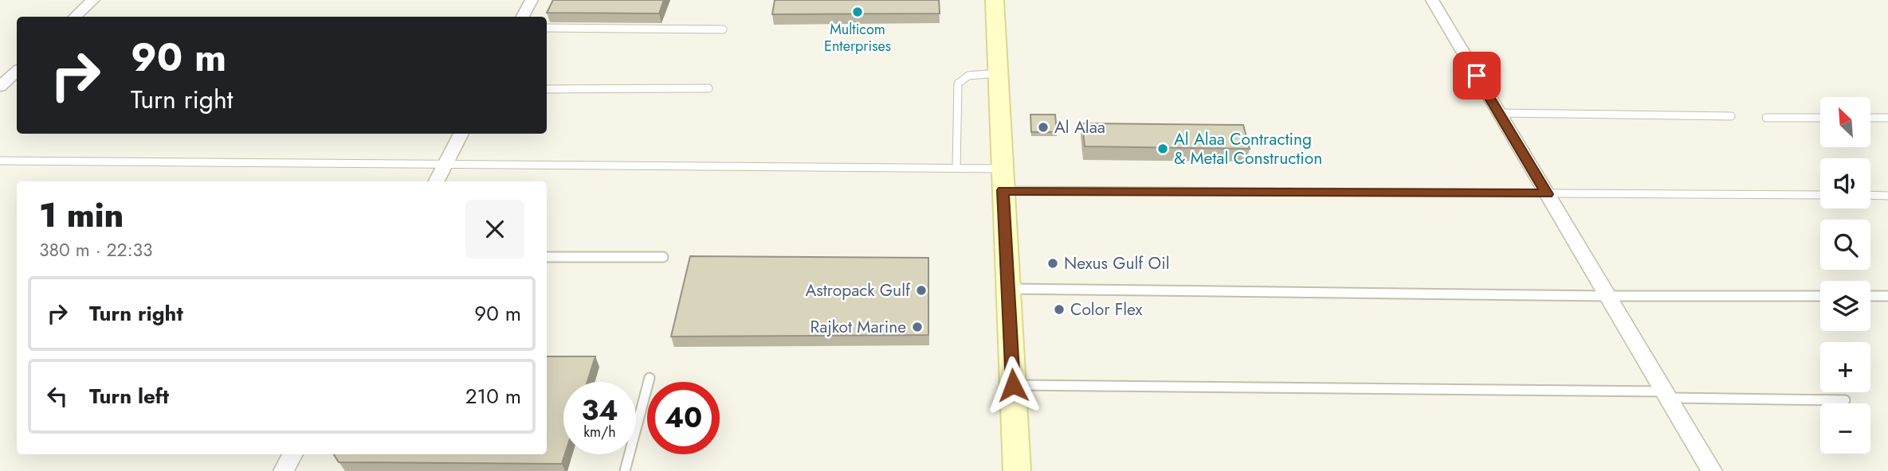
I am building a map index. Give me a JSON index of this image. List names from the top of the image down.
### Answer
{
  "places": [
    "Multicom Enterprises",
    "Al Alaa",
    "Al Alaa Contracting & Metal Construction",
    "Nexus Gulf Oil",
    "Astropack Gulf",
    "Color Flex",
    "Rajkot Marine"
  ],
  "north": "top left",
  "page": {
    "turn": ["90 m", "Turn right"],
    "map_buttons": ["+", "−"],
    "heading": ["1 min", "380 m · 22:33"],
    "list": [
      {
        "name": "Turn right",
        "value": "90 m"
      },
      {
        "name": "Turn left",
        "value": "210 m"
      }
    ],
    "speed": "34 km/h",
    "limit": "40"
  }
}
